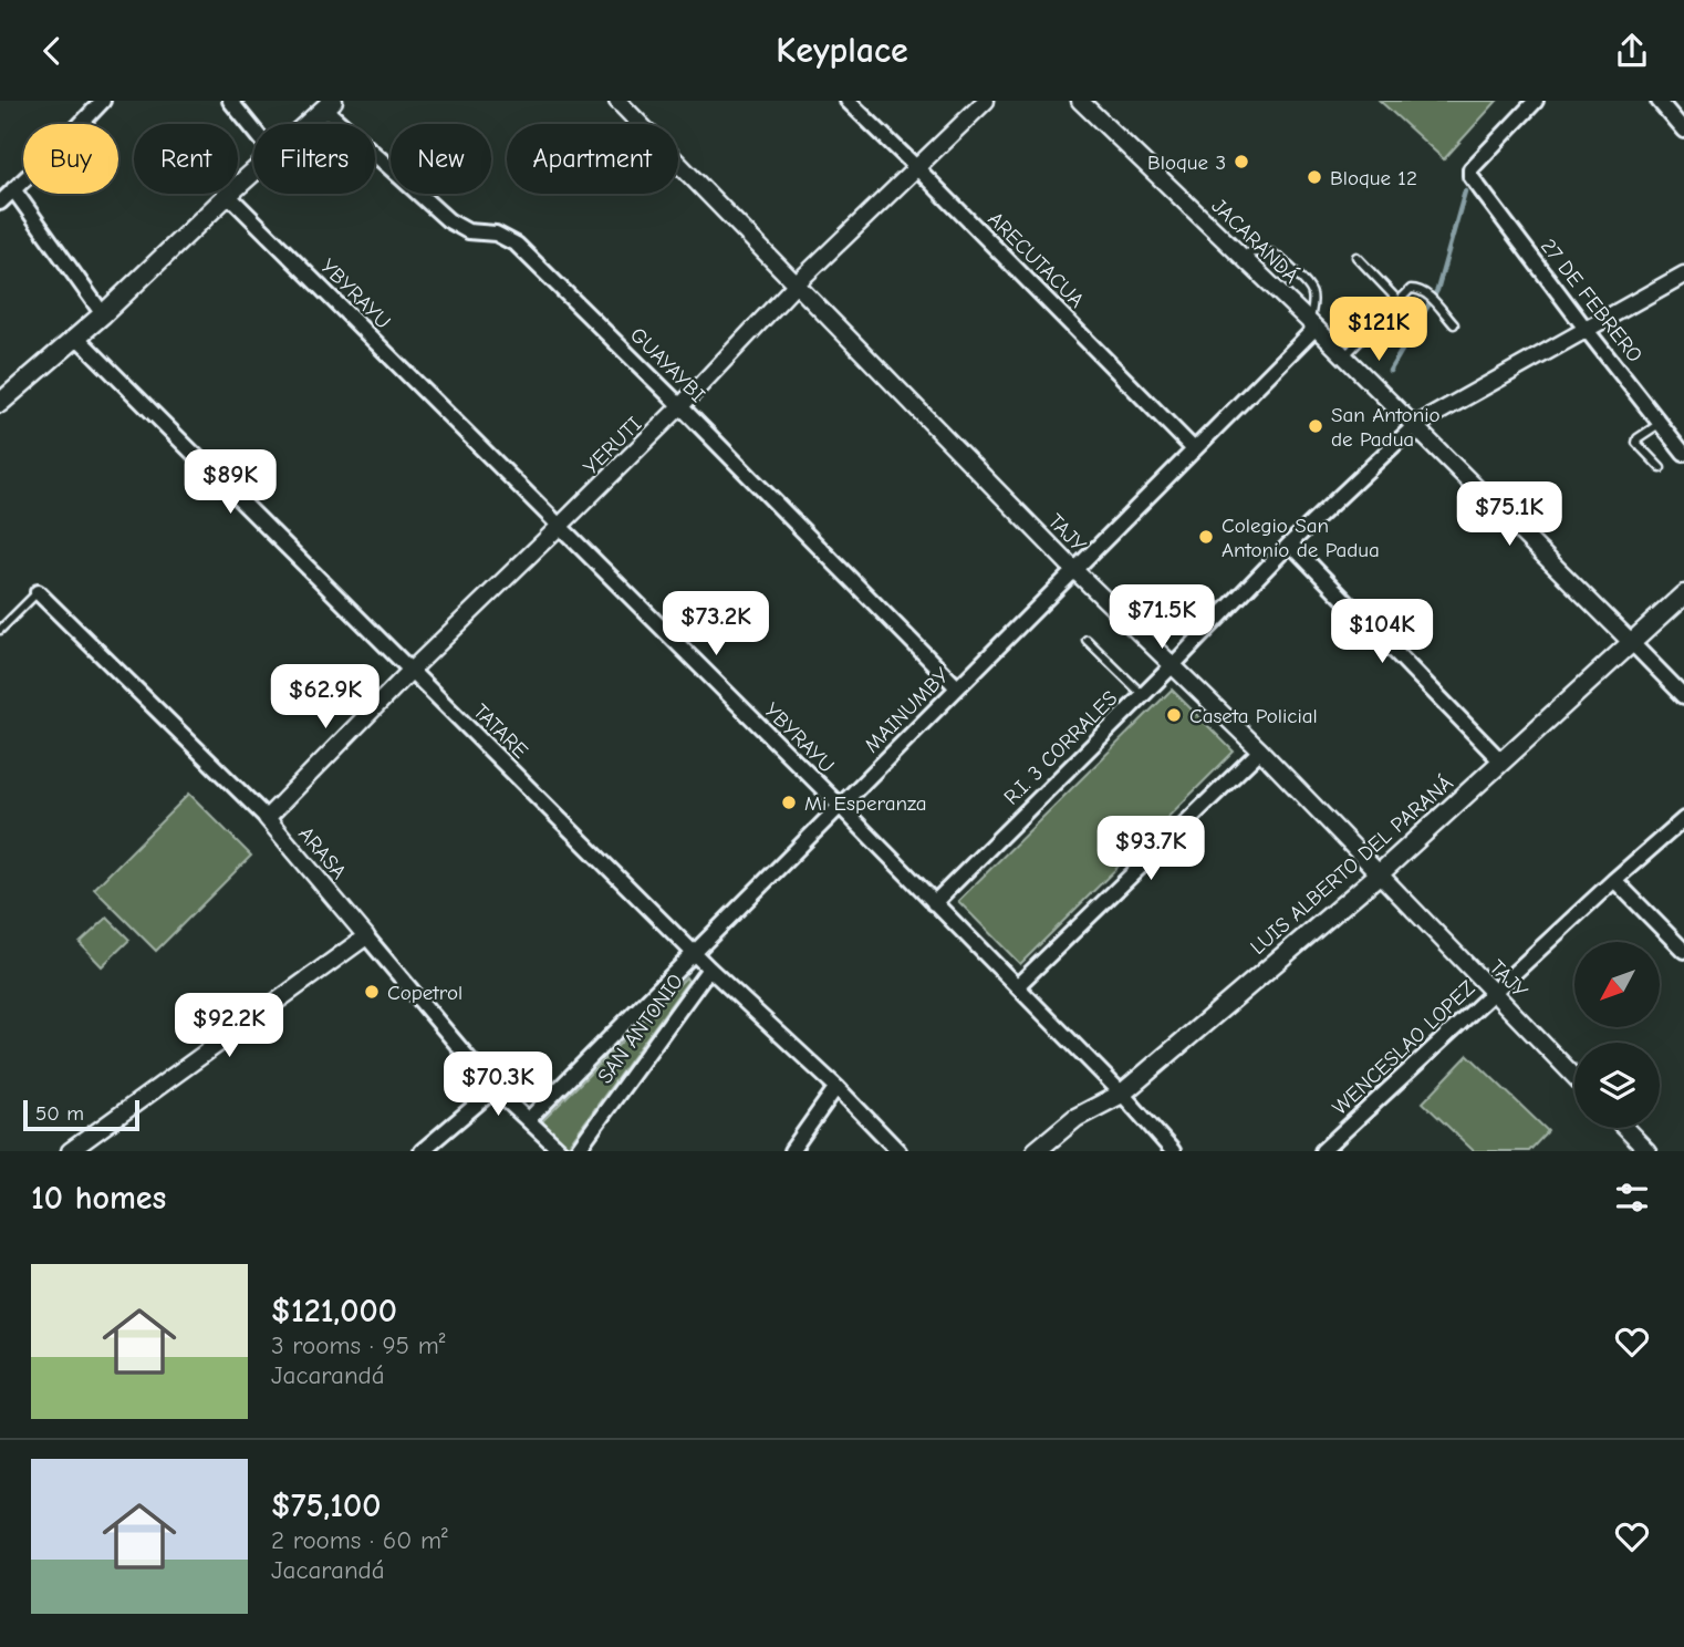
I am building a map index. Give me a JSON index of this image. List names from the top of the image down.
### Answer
{
  "streets": {
    "main road": ["LUIS ALBERTO DEL PARANÁ"],
    "street": [
      "JACARANDÁ",
      "ARECUTACUA",
      "YBYRAYU",
      "27 DE FEBRERO",
      "GUAYAYBI",
      "YERUTI",
      "TAJY",
      "MAINUMBY",
      "TATARE",
      "R.I. 3 CORRALES",
      "ARASA",
      "SAN ANTONIO",
      "WENCESLAO LOPEZ"
    ]
  },
  "crossings": [
    ["JACARANDÁ", "MAINUMBY"],
    ["JACARANDÁ", "R.I. 3 CORRALES"],
    ["JACARANDÁ", "LUIS ALBERTO DEL PARANÁ"],
    ["ARECUTACUA", "YERUTI"],
    ["ARECUTACUA", "MAINUMBY"],
    ["YBYRAYU", "YERUTI"],
    ["YBYRAYU", "MAINUMBY"],
    ["YBYRAYU", "R.I. 3 CORRALES"],
    ["YBYRAYU", "LUIS ALBERTO DEL PARANÁ"],
    ["GUAYAYBI", "YERUTI"],
    ["GUAYAYBI", "MAINUMBY"],
    ["YERUTI", "TAJY"],
    ["YERUTI", "TATARE"],
    ["YERUTI", "ARASA"],
    ["TAJY", "MAINUMBY"],
    ["TAJY", "R.I. 3 CORRALES"],
    ["TAJY", "LUIS ALBERTO DEL PARANÁ"],
    ["TAJY", "WENCESLAO LOPEZ"],
    ["MAINUMBY", "TATARE"],
    ["MAINUMBY", "ARASA"],
    ["TATARE", "SAN ANTONIO"]
  ],
  "places": [
    "Bloque 3",
    "Bloque 12",
    "San Antonio de Padua",
    "Colegio San Antonio de Padua",
    "Caseta Policial",
    "Mi Esperanza",
    "Copetrol"
  ],
  "scale_bar": "50 m",
  "north": "bottom left",
  "page": {
    "header": "Keyplace",
    "chip": [
      "Buy",
      "Rent",
      "Filters",
      "New",
      "Apartment"
    ],
    "price": [
      "$121K",
      "$89K",
      "$75.1K",
      "$71.5K",
      "$73.2K",
      "$104K",
      "$62.9K",
      "$93.7K",
      "$92.2K",
      "$70.3K"
    ],
    "scale": "50 m",
    "heading": "10 homes",
    "list": [
      {
        "name": "$121,000",
        "note": "3 rooms · 95 m² · Jacarandá"
      },
      {
        "name": "$75,100",
        "note": "2 rooms · 60 m² · Jacarandá"
      }
    ]
  }
}
